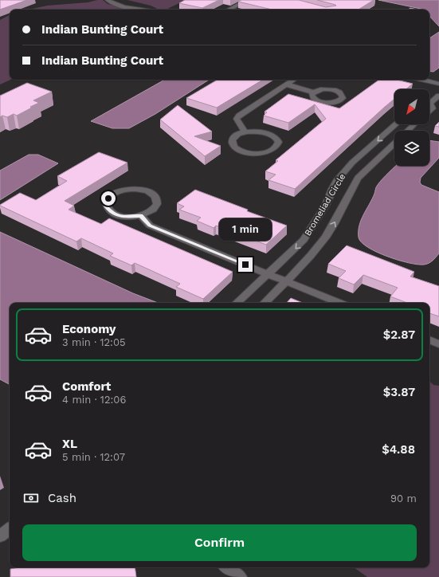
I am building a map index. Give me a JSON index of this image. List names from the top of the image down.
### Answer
{
  "streets": {
    "street": ["Bromeliad Circle"]
  },
  "north": "bottom left",
  "page": {
    "banner": ["Indian Bunting Court", "Indian Bunting Court"],
    "bubble": "1 min",
    "list": [
      {
        "name": "Economy",
        "note": "3 min · 12:05",
        "value": "$2.87"
      },
      {
        "name": "Comfort",
        "note": "4 min · 12:06",
        "value": "$3.87"
      },
      {
        "name": "XL",
        "note": "5 min · 12:07",
        "value": "$4.88"
      }
    ],
    "pay": ["Cash", "90 m"],
    "buttons": "Confirm"
  }
}
